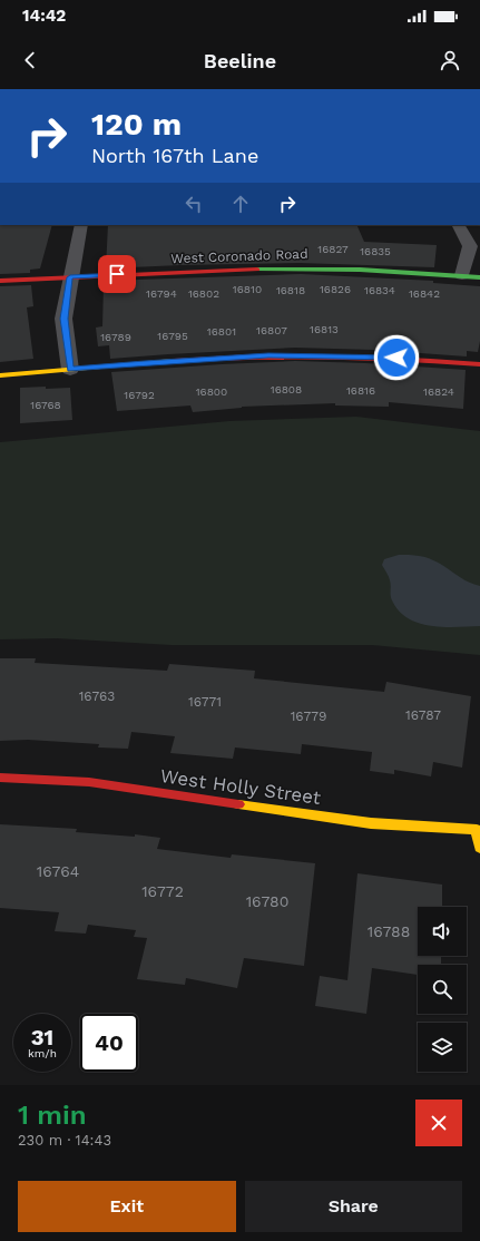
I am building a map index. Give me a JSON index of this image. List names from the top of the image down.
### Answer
{
  "streets": {
    "street": ["West Coronado Road", "West Holly Street"]
  },
  "house_numbers": [
    "16827",
    "16835",
    "16810",
    "16826",
    "16818",
    "16834",
    "16794",
    "16802",
    "16842",
    "16813",
    "16807",
    "16801",
    "16795",
    "16789",
    "16808",
    "16816",
    "16800",
    "16824",
    "16792",
    "16768",
    "16763",
    "16771",
    "16787",
    "16779",
    "16764",
    "16772",
    "16780",
    "16788"
  ],
  "page": {
    "status": "14:42",
    "header": "Beeline",
    "turn": ["120 m", "North 167th Lane"],
    "speed": "31 km/h",
    "limit": "40",
    "heading": ["1 min", "230 m · 14:43"],
    "buttons": ["Exit", "Share"]
  }
}
